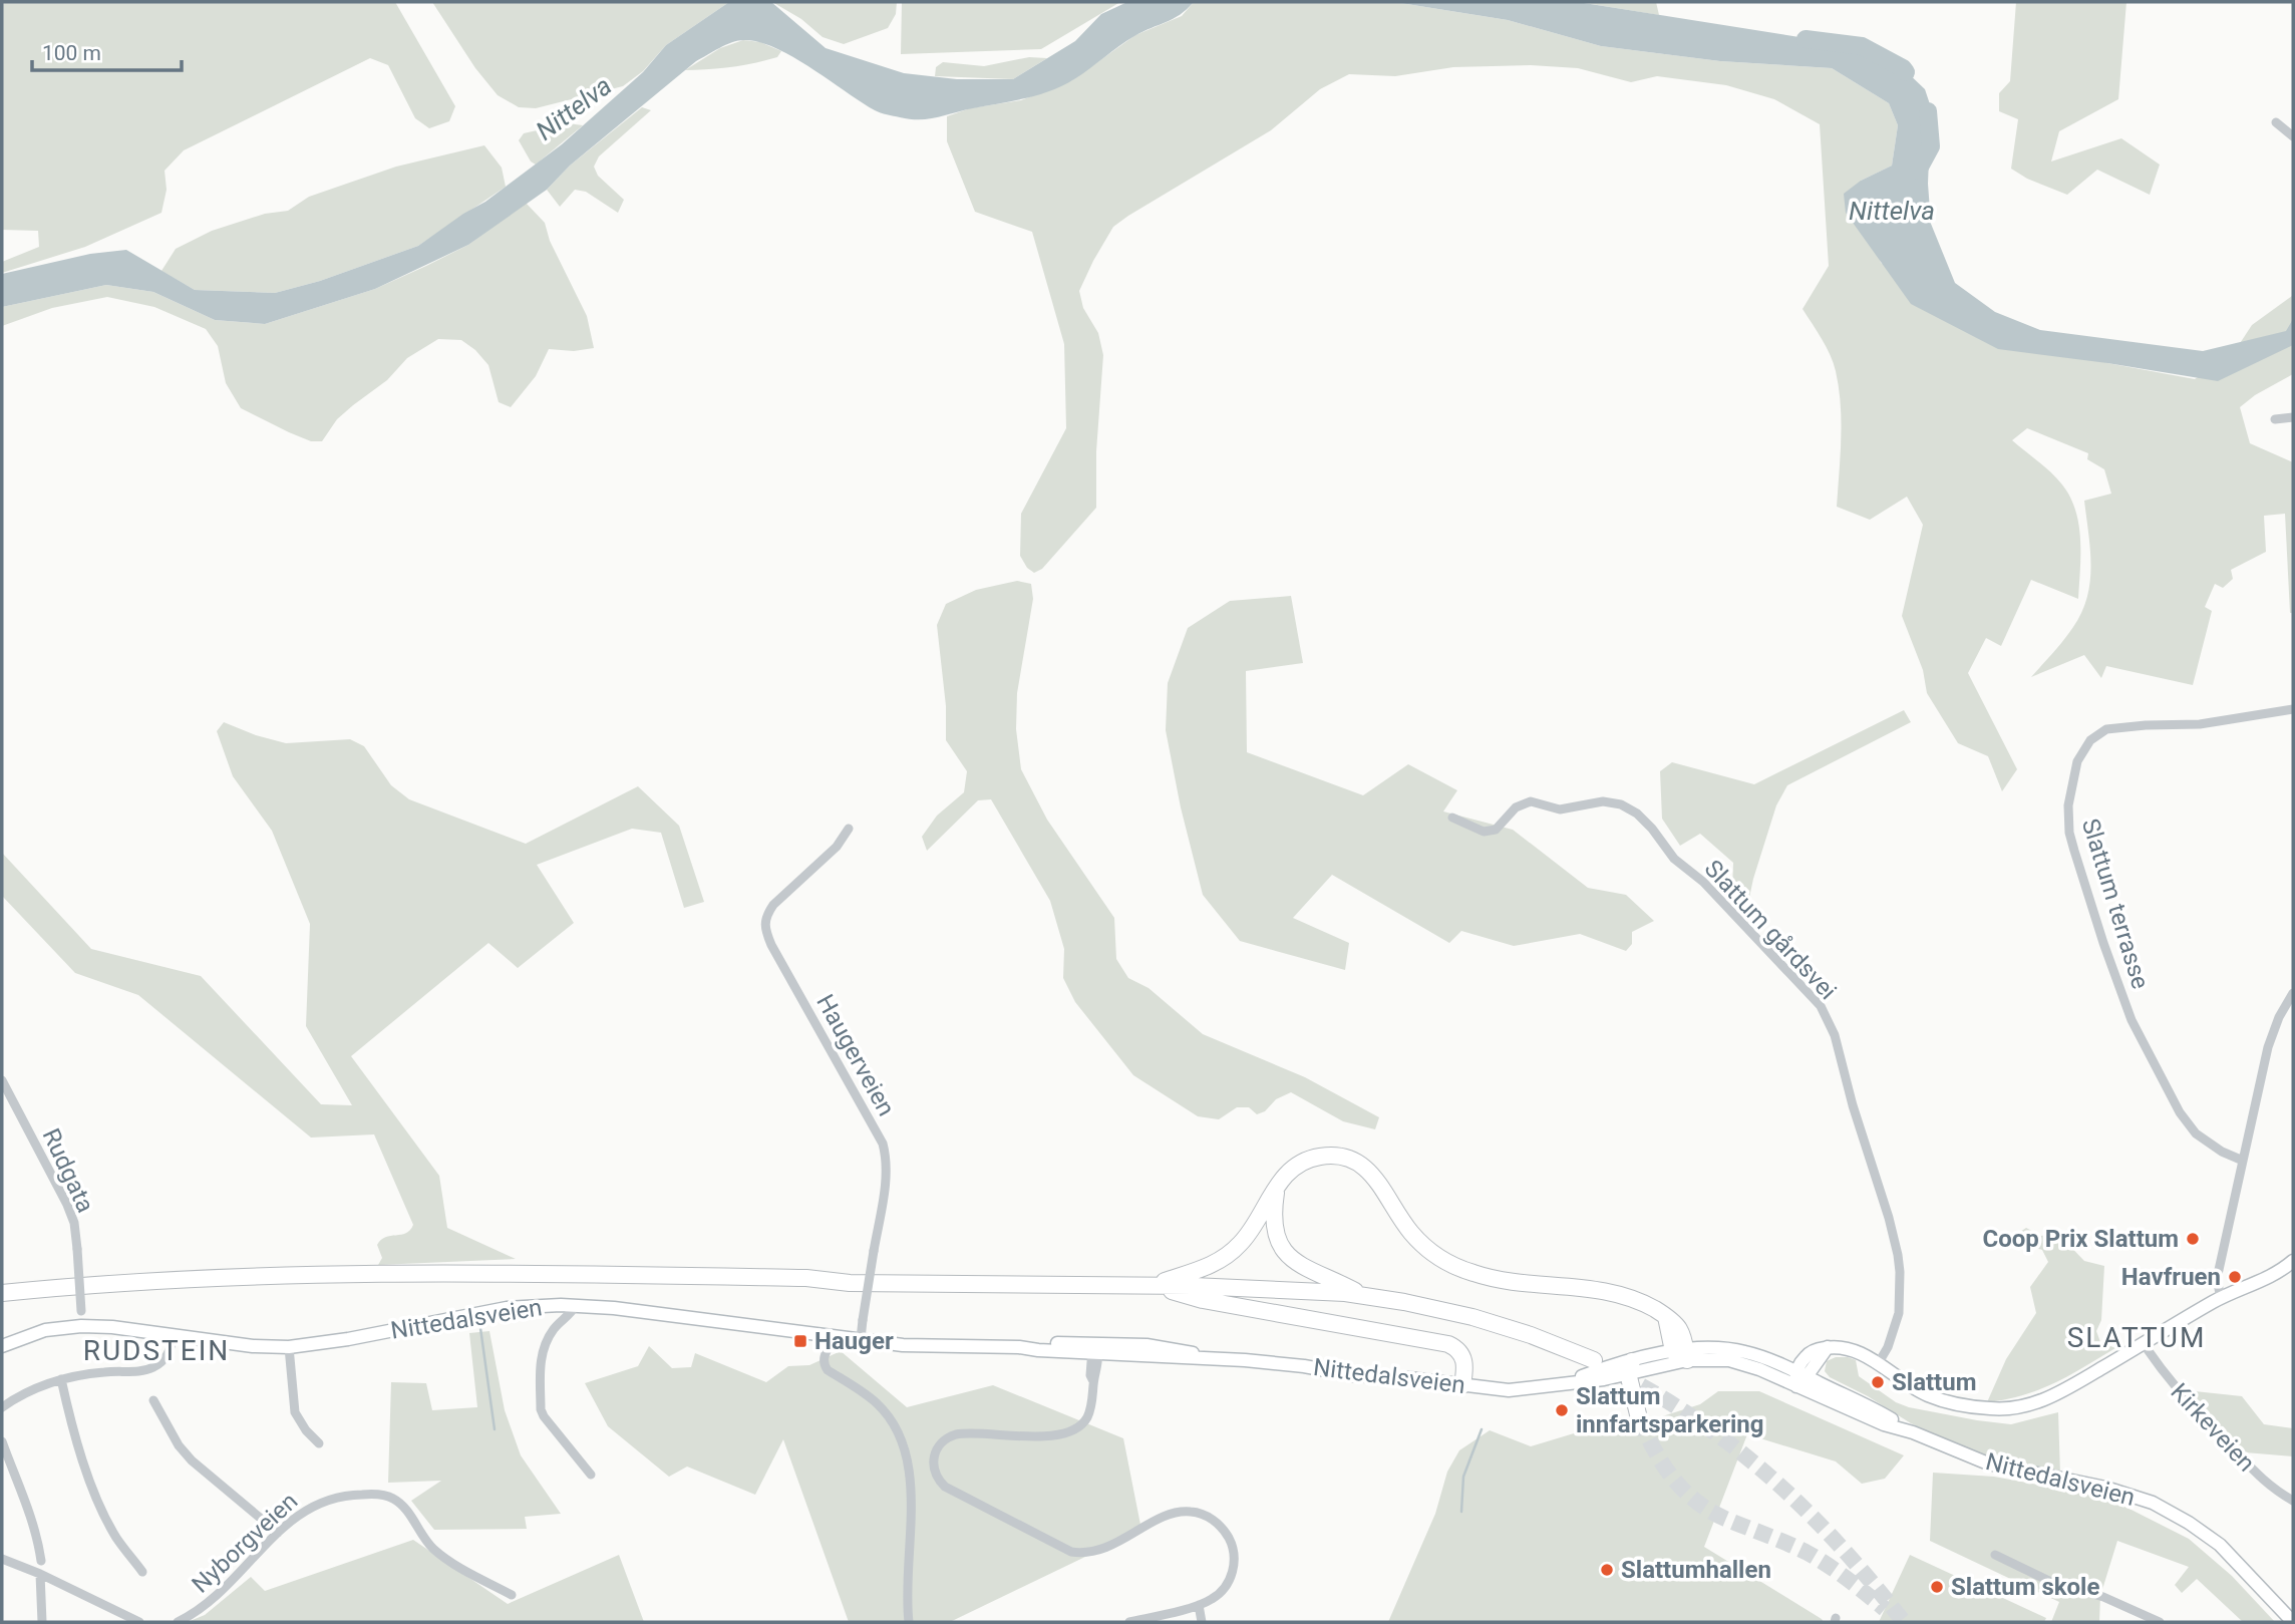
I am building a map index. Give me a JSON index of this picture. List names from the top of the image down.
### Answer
{
  "streets": {
    "main road": ["Nittedalsveien"],
    "street": [
      "Slattum terrasse",
      "Slattum gårdsvei",
      "Haugerveien",
      "Rudgata",
      "Kirkeveien",
      "Nyborgveien"
    ]
  },
  "crossings": [
    ["Haugerveien", "Nittedalsveien"],
    ["Rudgata", "Nittedalsveien"]
  ],
  "districts": ["SLATTUM", "RUDSTEIN"],
  "water": ["Nittelva"],
  "places": {
    "other": [
      "Coop Prix Slattum",
      "Havfruen",
      "Slattum",
      "Slattum innfartsparkering",
      "Slattumhallen",
      "Slattum skole"
    ],
    "transit": ["Hauger"]
  },
  "scale_bar": "100 m"
}
